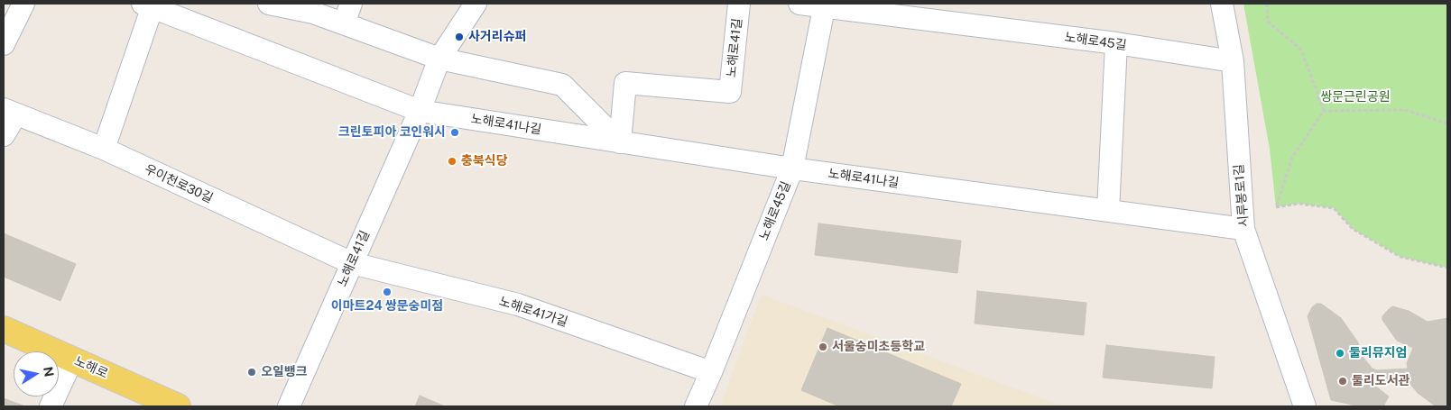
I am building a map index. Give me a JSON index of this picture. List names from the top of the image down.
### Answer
{
  "streets": {
    "main road": ["노해로"],
    "street": [
      "노해로45길",
      "노해로41길",
      "노해로41나길",
      "우이천로30길",
      "시루봉로1길",
      "노해로41가길"
    ]
  },
  "crossings": [
    ["노해로45길", "노해로41나길"],
    ["노해로45길", "시루봉로1길"],
    ["노해로45길", "노해로41가길"],
    ["노해로41길", "노해로41나길"],
    ["노해로41길", "우이천로30길"],
    ["노해로41길", "노해로41가길"],
    ["노해로41나길", "시루봉로1길"],
    ["우이천로30길", "노해로41가길"]
  ],
  "parks": ["쌍문근린공원"],
  "places": [
    "사거리슈퍼",
    "크린토피아 코인워시",
    "충북식당",
    "이마트24 쌍문숭미점",
    "서울숭미초등학교",
    "둘리뮤지엄",
    "오일뱅크",
    "둘리도서관"
  ],
  "north": "right"
}
